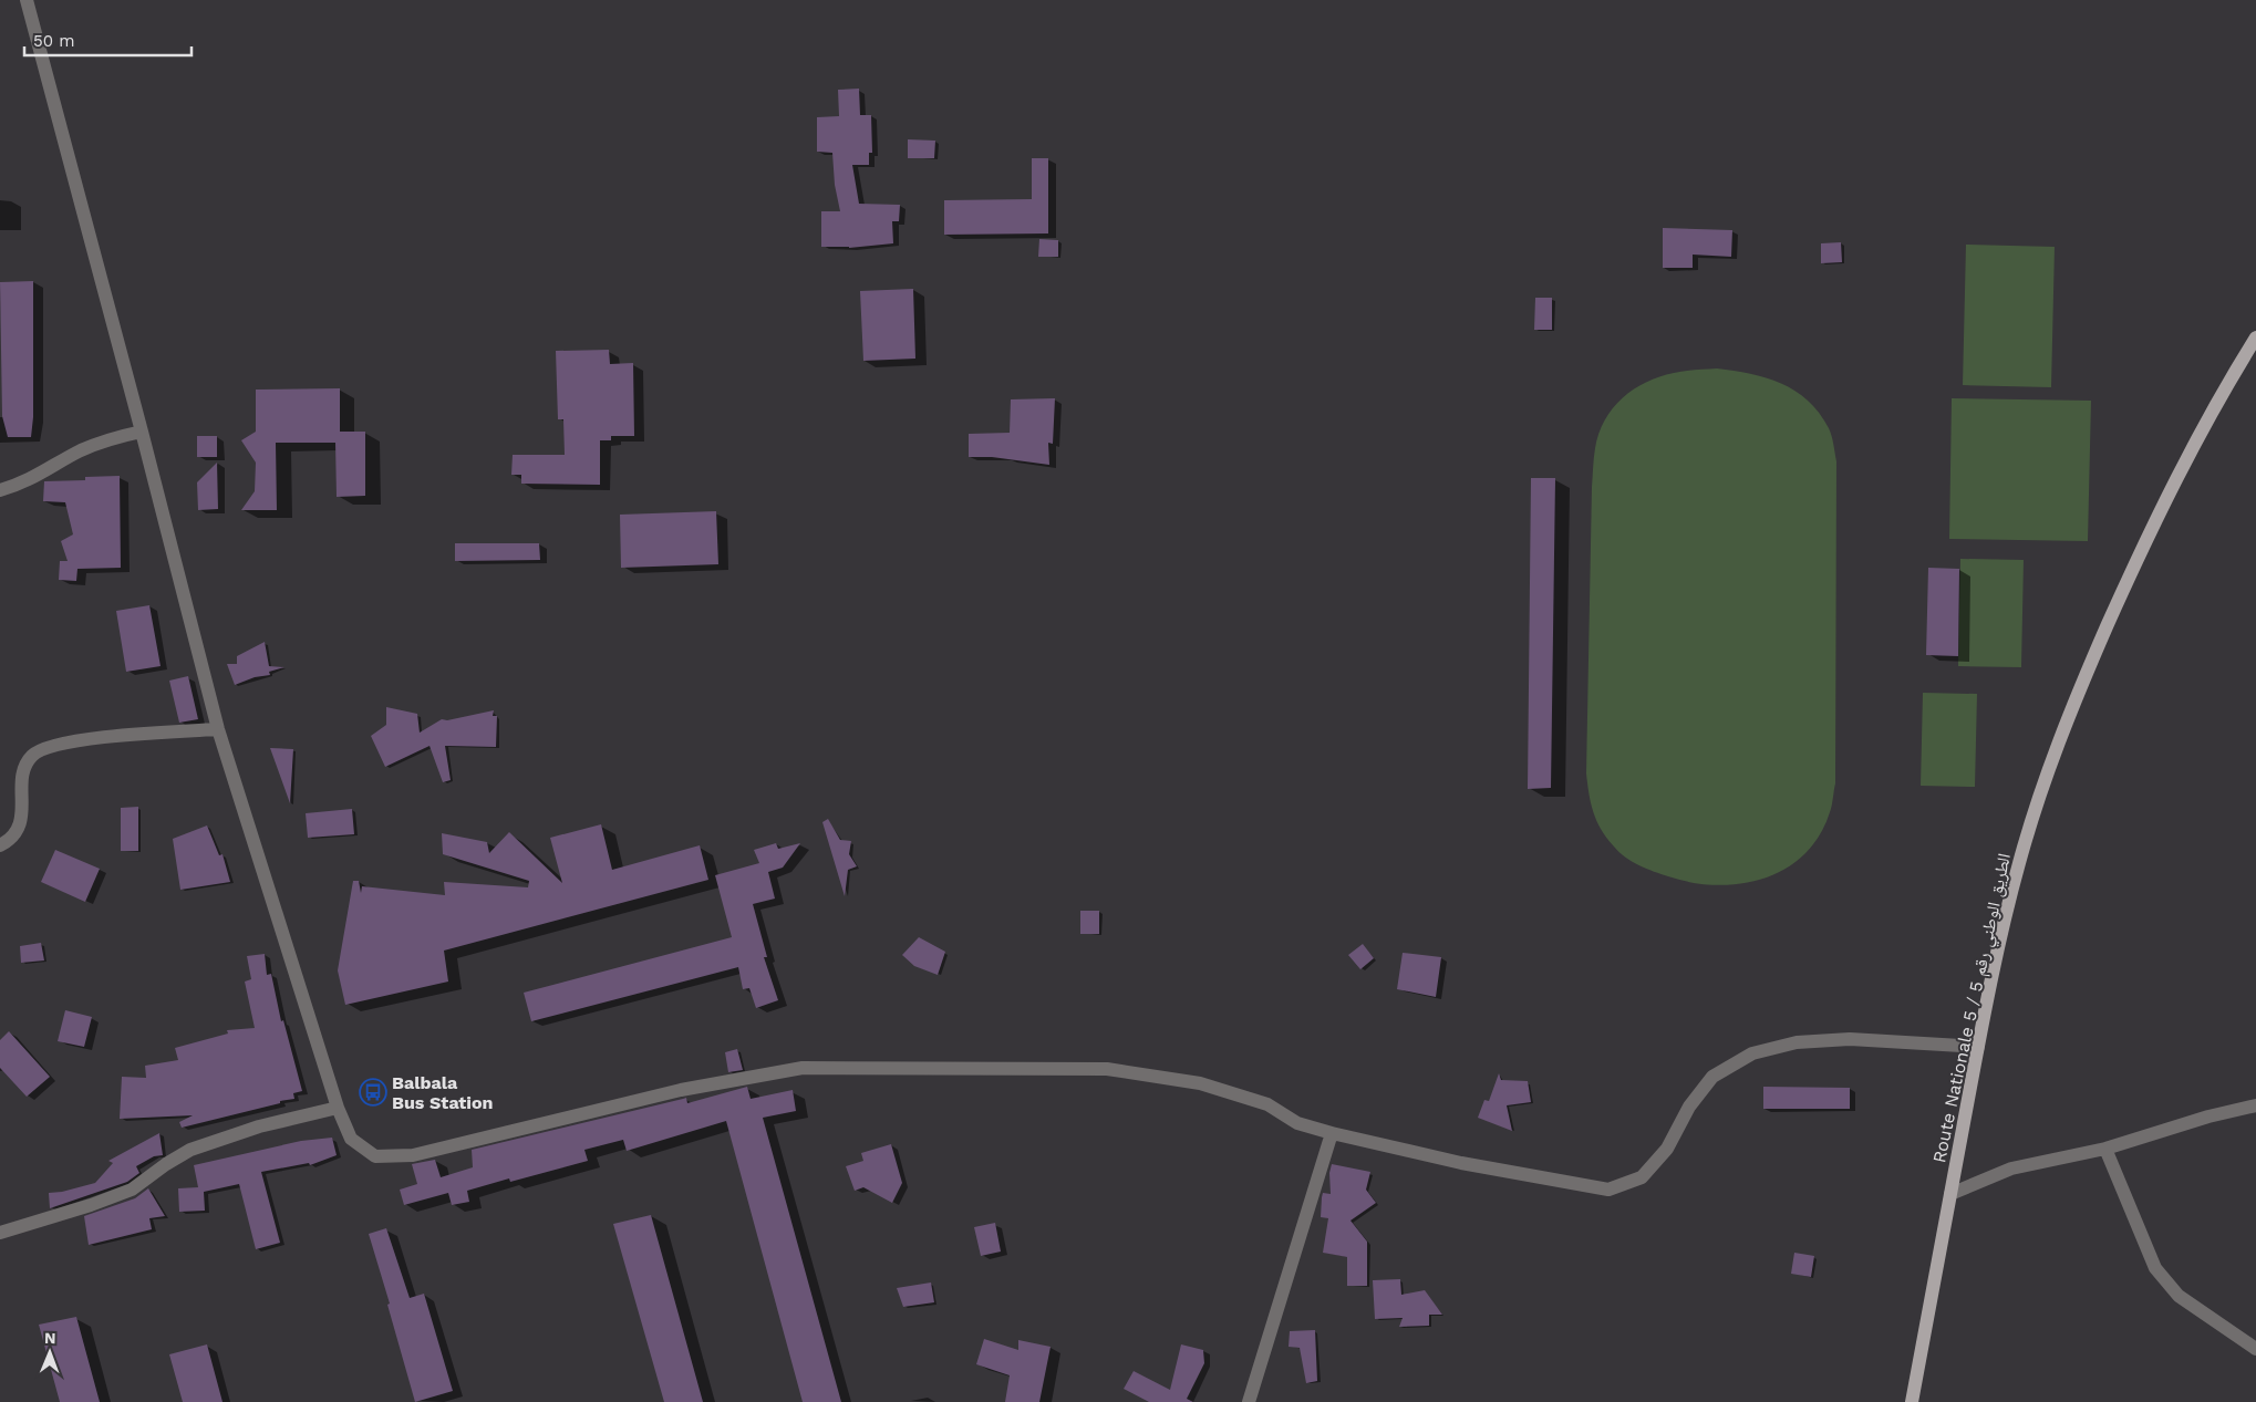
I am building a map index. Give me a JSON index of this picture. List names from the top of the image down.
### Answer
{
  "streets": {
    "main road": ["Route Nationale 5 / الطريق الوطني رقم 5"]
  },
  "places": {
    "bus stop": ["Balbala Bus Station"]
  },
  "scale_bar": "50 m",
  "north": "top"
}
